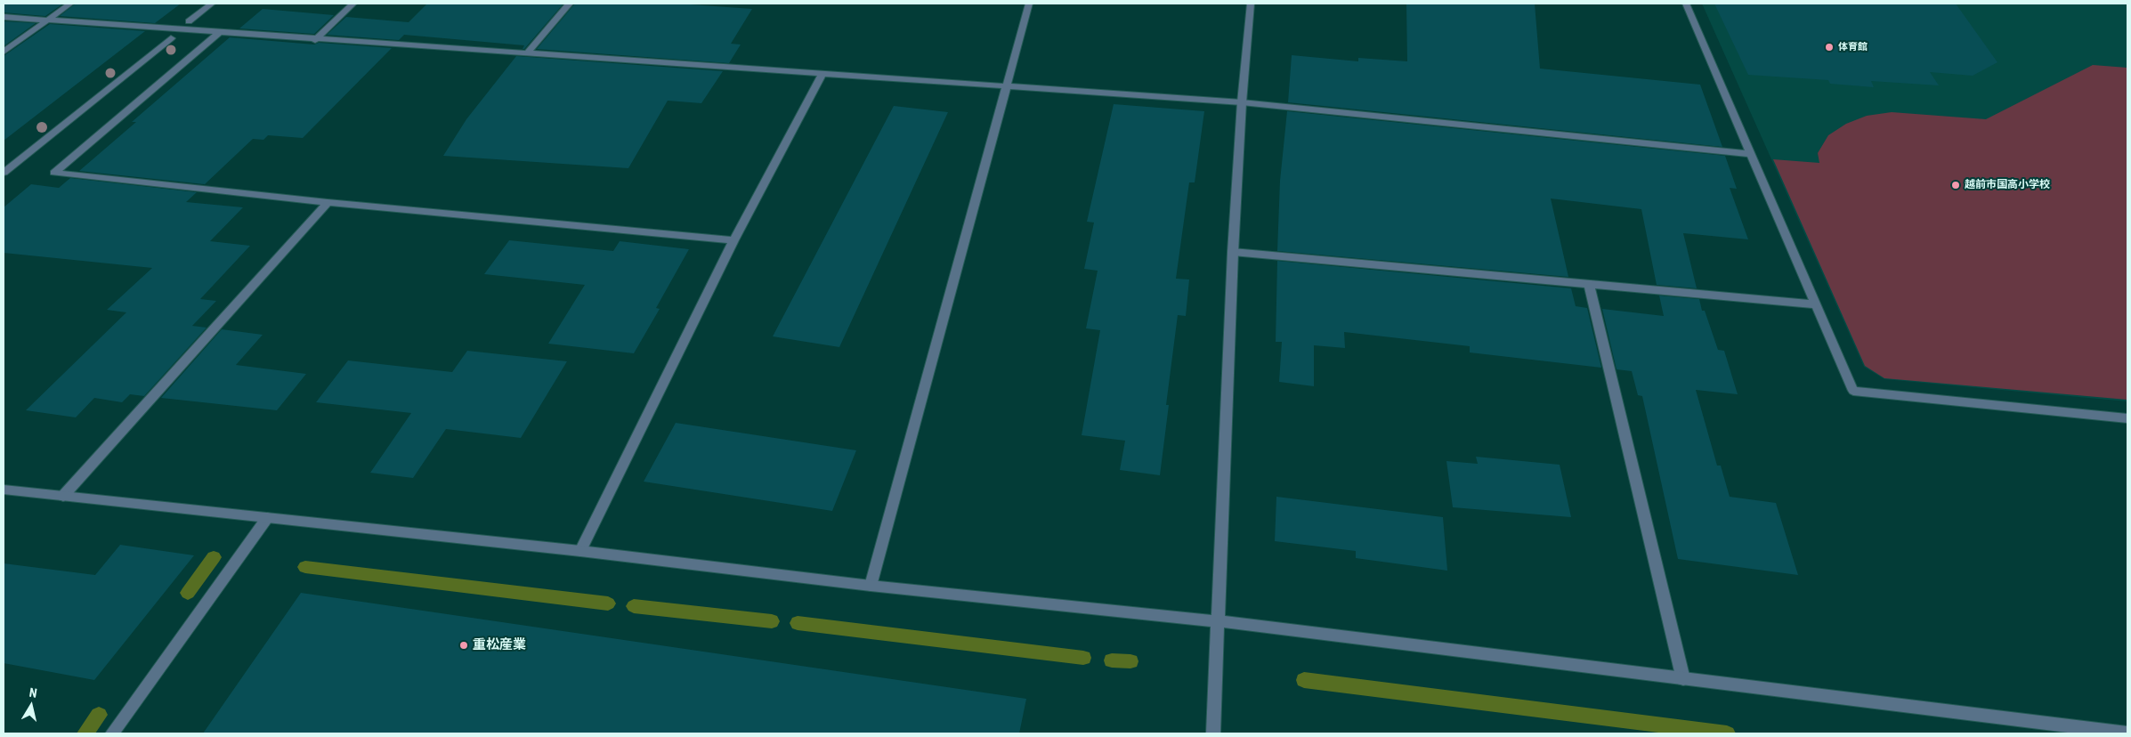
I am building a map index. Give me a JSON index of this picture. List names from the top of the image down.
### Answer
{
  "places": ["体育館", "越前市国高小学校", "重松産業"],
  "north": "top"
}
